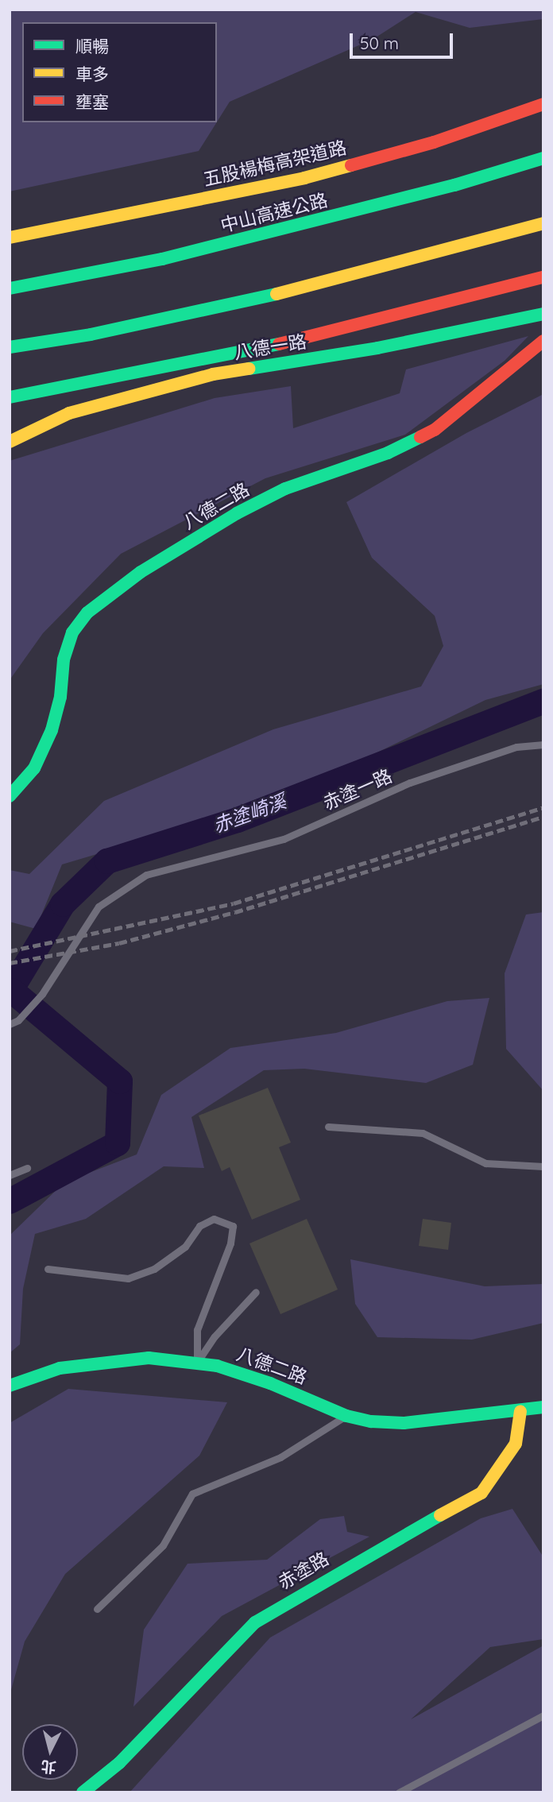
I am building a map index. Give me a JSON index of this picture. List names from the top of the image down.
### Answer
{
  "streets": {
    "main road": [
      "五股楊梅高架道路",
      "中山高速公路",
      "八德一路",
      "八德二路",
      "赤塗路"
    ],
    "lane": ["赤塗一路"]
  },
  "crossings": [
    ["八德二路", "赤塗路"]
  ],
  "water": ["赤塗崎溪"],
  "legend": ["順暢", "車多", "壅塞"],
  "scale_bar": "50 m",
  "north": "bottom"
}
